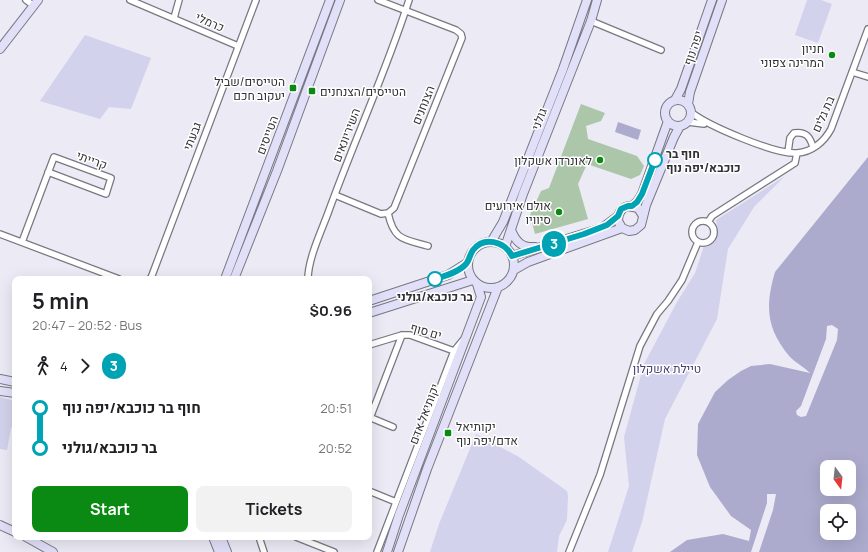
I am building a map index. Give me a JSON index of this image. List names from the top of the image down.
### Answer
{
  "streets": {
    "main road": [
      "יפה נוף",
      "גולני",
      "הטייסים",
      "יקותיאל אדם"
    ],
    "street": [
      "כרמלי",
      "הצנחנים",
      "בת גלים",
      "השיריונאים",
      "גבעתי",
      "קרייתי",
      "ים סוף"
    ]
  },
  "crossings": [
    ["כרמלי", "גבעתי"],
    ["יפה נוף", "בת גלים"],
    ["הצנחנים", "השיריונאים"],
    ["גולני", "יקותיאל אדם"]
  ],
  "parks": ["טיילת אשקלון"],
  "places": {
    "other": [
      "חניון המרינה צפוני",
      "לאונרדו אשקלון",
      "חוף בר כוכבא/יפה נוף",
      "אולם אירועים סיוויו",
      "בר כוכבא/גולני"
    ],
    "transit": ["הטייסים/שביל יעקוב חכם", "הטייסים/הצנחנים", "יקותיאל אדם/יפה נוף"]
  },
  "lines": ["bus line 3"],
  "north": "bottom",
  "page": {
    "on_map": "3",
    "heading": ["5 min", "20:47 – 20:52 · Bus", "$0.96"],
    "legs": ["4", "3"],
    "list": [
      {
        "name": "חוף בר כוכבא/יפה נוף",
        "value": "20:51"
      },
      {
        "name": "בר כוכבא/גולני",
        "value": "20:52"
      }
    ],
    "buttons": ["Start", "Tickets"]
  }
}
